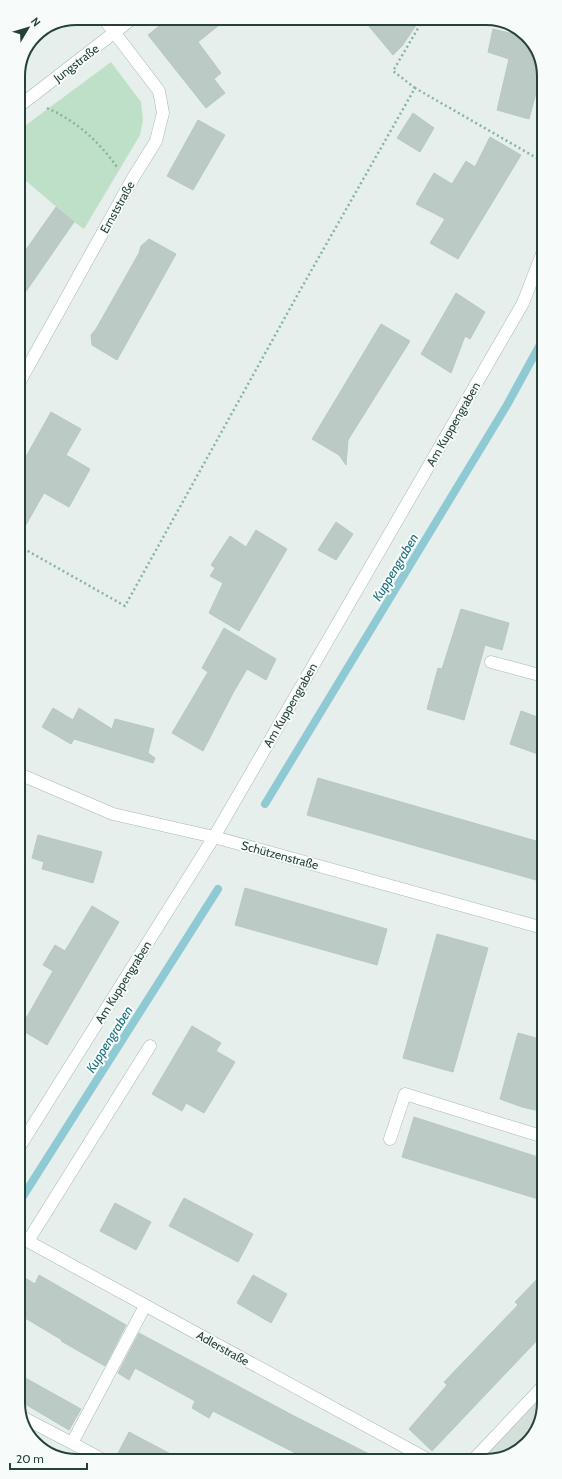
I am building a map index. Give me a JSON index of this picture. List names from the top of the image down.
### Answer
{
  "streets": {
    "street": [
      "Jungstraße",
      "Ernststraße",
      "Am Kuppengraben",
      "Schützenstraße",
      "Adlerstraße"
    ]
  },
  "crossings": [
    ["Jungstraße", "Ernststraße"],
    ["Am Kuppengraben", "Schützenstraße"]
  ],
  "water": ["Kuppengraben"],
  "scale_bar": "20 m",
  "north": "top right"
}
